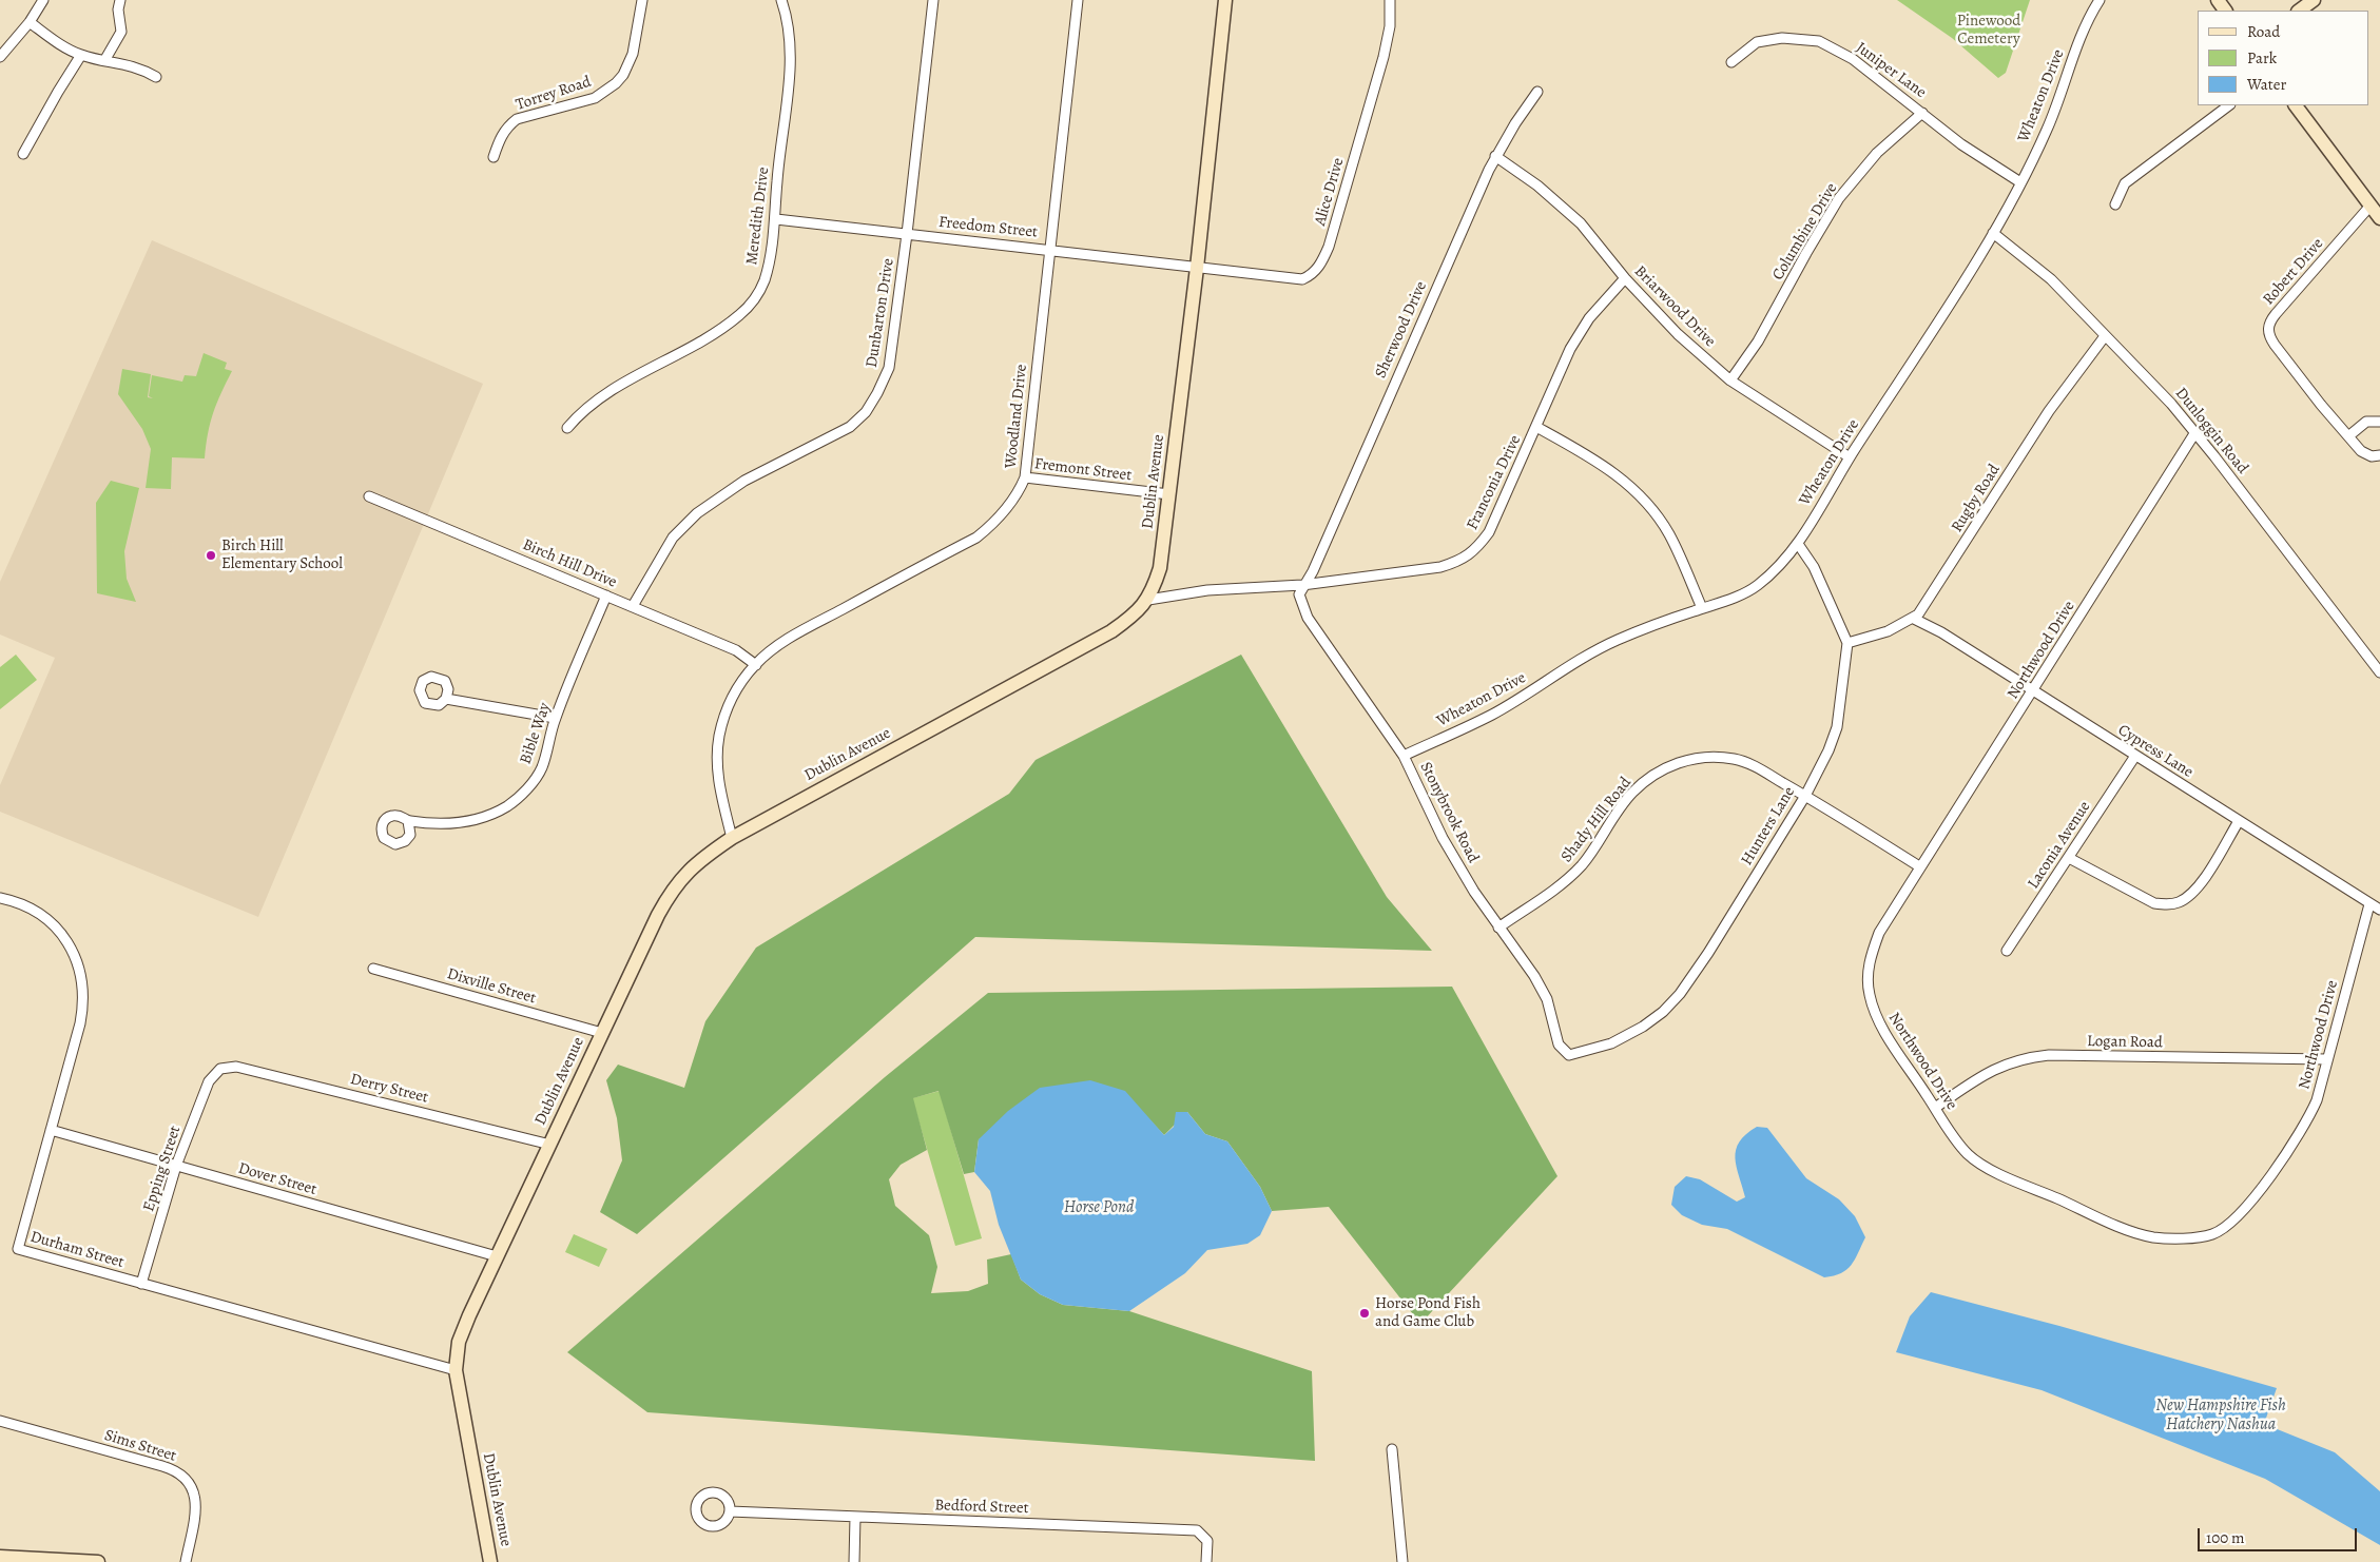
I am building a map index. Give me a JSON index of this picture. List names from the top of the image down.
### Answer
{
  "streets": {
    "street": [
      "Juniper Lane",
      "Torrey Road",
      "Wheaton Drive",
      "Alice Drive",
      "Meredith Drive",
      "Freedom Street",
      "Columbine Drive",
      "Robert Drive",
      "Briarwood Drive",
      "Dunbarton Drive",
      "Sherwood Drive",
      "Woodland Drive",
      "Dunloggin Road",
      "Fremont Street",
      "Dublin Avenue",
      "Franconia Drive",
      "Rugby Road",
      "Birch Hill Drive",
      "Northwood Drive",
      "Bible Way",
      "Cypress Lane",
      "Stonybrook Road",
      "Shady Hill Road",
      "Hunters Lane",
      "Laconia Avenue",
      "Dixville Street",
      "Logan Road",
      "Derry Street",
      "Epping Street",
      "Dover Street",
      "Durham Street",
      "Sims Street",
      "Bedford Street"
    ]
  },
  "crossings": [
    ["Juniper Lane", "Wheaton Drive"],
    ["Juniper Lane", "Columbine Drive"],
    ["Wheaton Drive", "Briarwood Drive"],
    ["Wheaton Drive", "Dunloggin Road"],
    ["Wheaton Drive", "Stonybrook Road"],
    ["Alice Drive", "Freedom Street"],
    ["Alice Drive", "Dublin Avenue"],
    ["Meredith Drive", "Freedom Street"],
    ["Freedom Street", "Dunbarton Drive"],
    ["Freedom Street", "Woodland Drive"],
    ["Freedom Street", "Dublin Avenue"],
    ["Columbine Drive", "Briarwood Drive"],
    ["Briarwood Drive", "Sherwood Drive"],
    ["Briarwood Drive", "Franconia Drive"],
    ["Dunbarton Drive", "Birch Hill Drive"],
    ["Sherwood Drive", "Franconia Drive"],
    ["Sherwood Drive", "Stonybrook Road"],
    ["Woodland Drive", "Fremont Street"],
    ["Woodland Drive", "Dublin Avenue"],
    ["Woodland Drive", "Birch Hill Drive"],
    ["Dunloggin Road", "Rugby Road"],
    ["Dunloggin Road", "Northwood Drive"],
    ["Fremont Street", "Dublin Avenue"],
    ["Dublin Avenue", "Franconia Drive"],
    ["Dublin Avenue", "Dixville Street"],
    ["Dublin Avenue", "Derry Street"],
    ["Dublin Avenue", "Dover Street"],
    ["Dublin Avenue", "Durham Street"],
    ["Franconia Drive", "Stonybrook Road"],
    ["Rugby Road", "Cypress Lane"],
    ["Rugby Road", "Hunters Lane"],
    ["Birch Hill Drive", "Bible Way"],
    ["Northwood Drive", "Cypress Lane"],
    ["Northwood Drive", "Shady Hill Road"],
    ["Northwood Drive", "Logan Road"],
    ["Cypress Lane", "Laconia Avenue"],
    ["Stonybrook Road", "Shady Hill Road"],
    ["Stonybrook Road", "Hunters Lane"],
    ["Shady Hill Road", "Hunters Lane"],
    ["Derry Street", "Epping Street"],
    ["Epping Street", "Dover Street"],
    ["Epping Street", "Durham Street"],
    ["Dover Street", "Durham Street"]
  ],
  "water": ["Horse Pond", "New Hampshire Fish Hatchery Nashua"],
  "parks": ["Pinewood Cemetery"],
  "places": ["Birch Hill Elementary School", "Horse Pond Fish and Game Club"],
  "legend": ["Road", "Park", "Water"],
  "scale_bar": "100 m"
}
